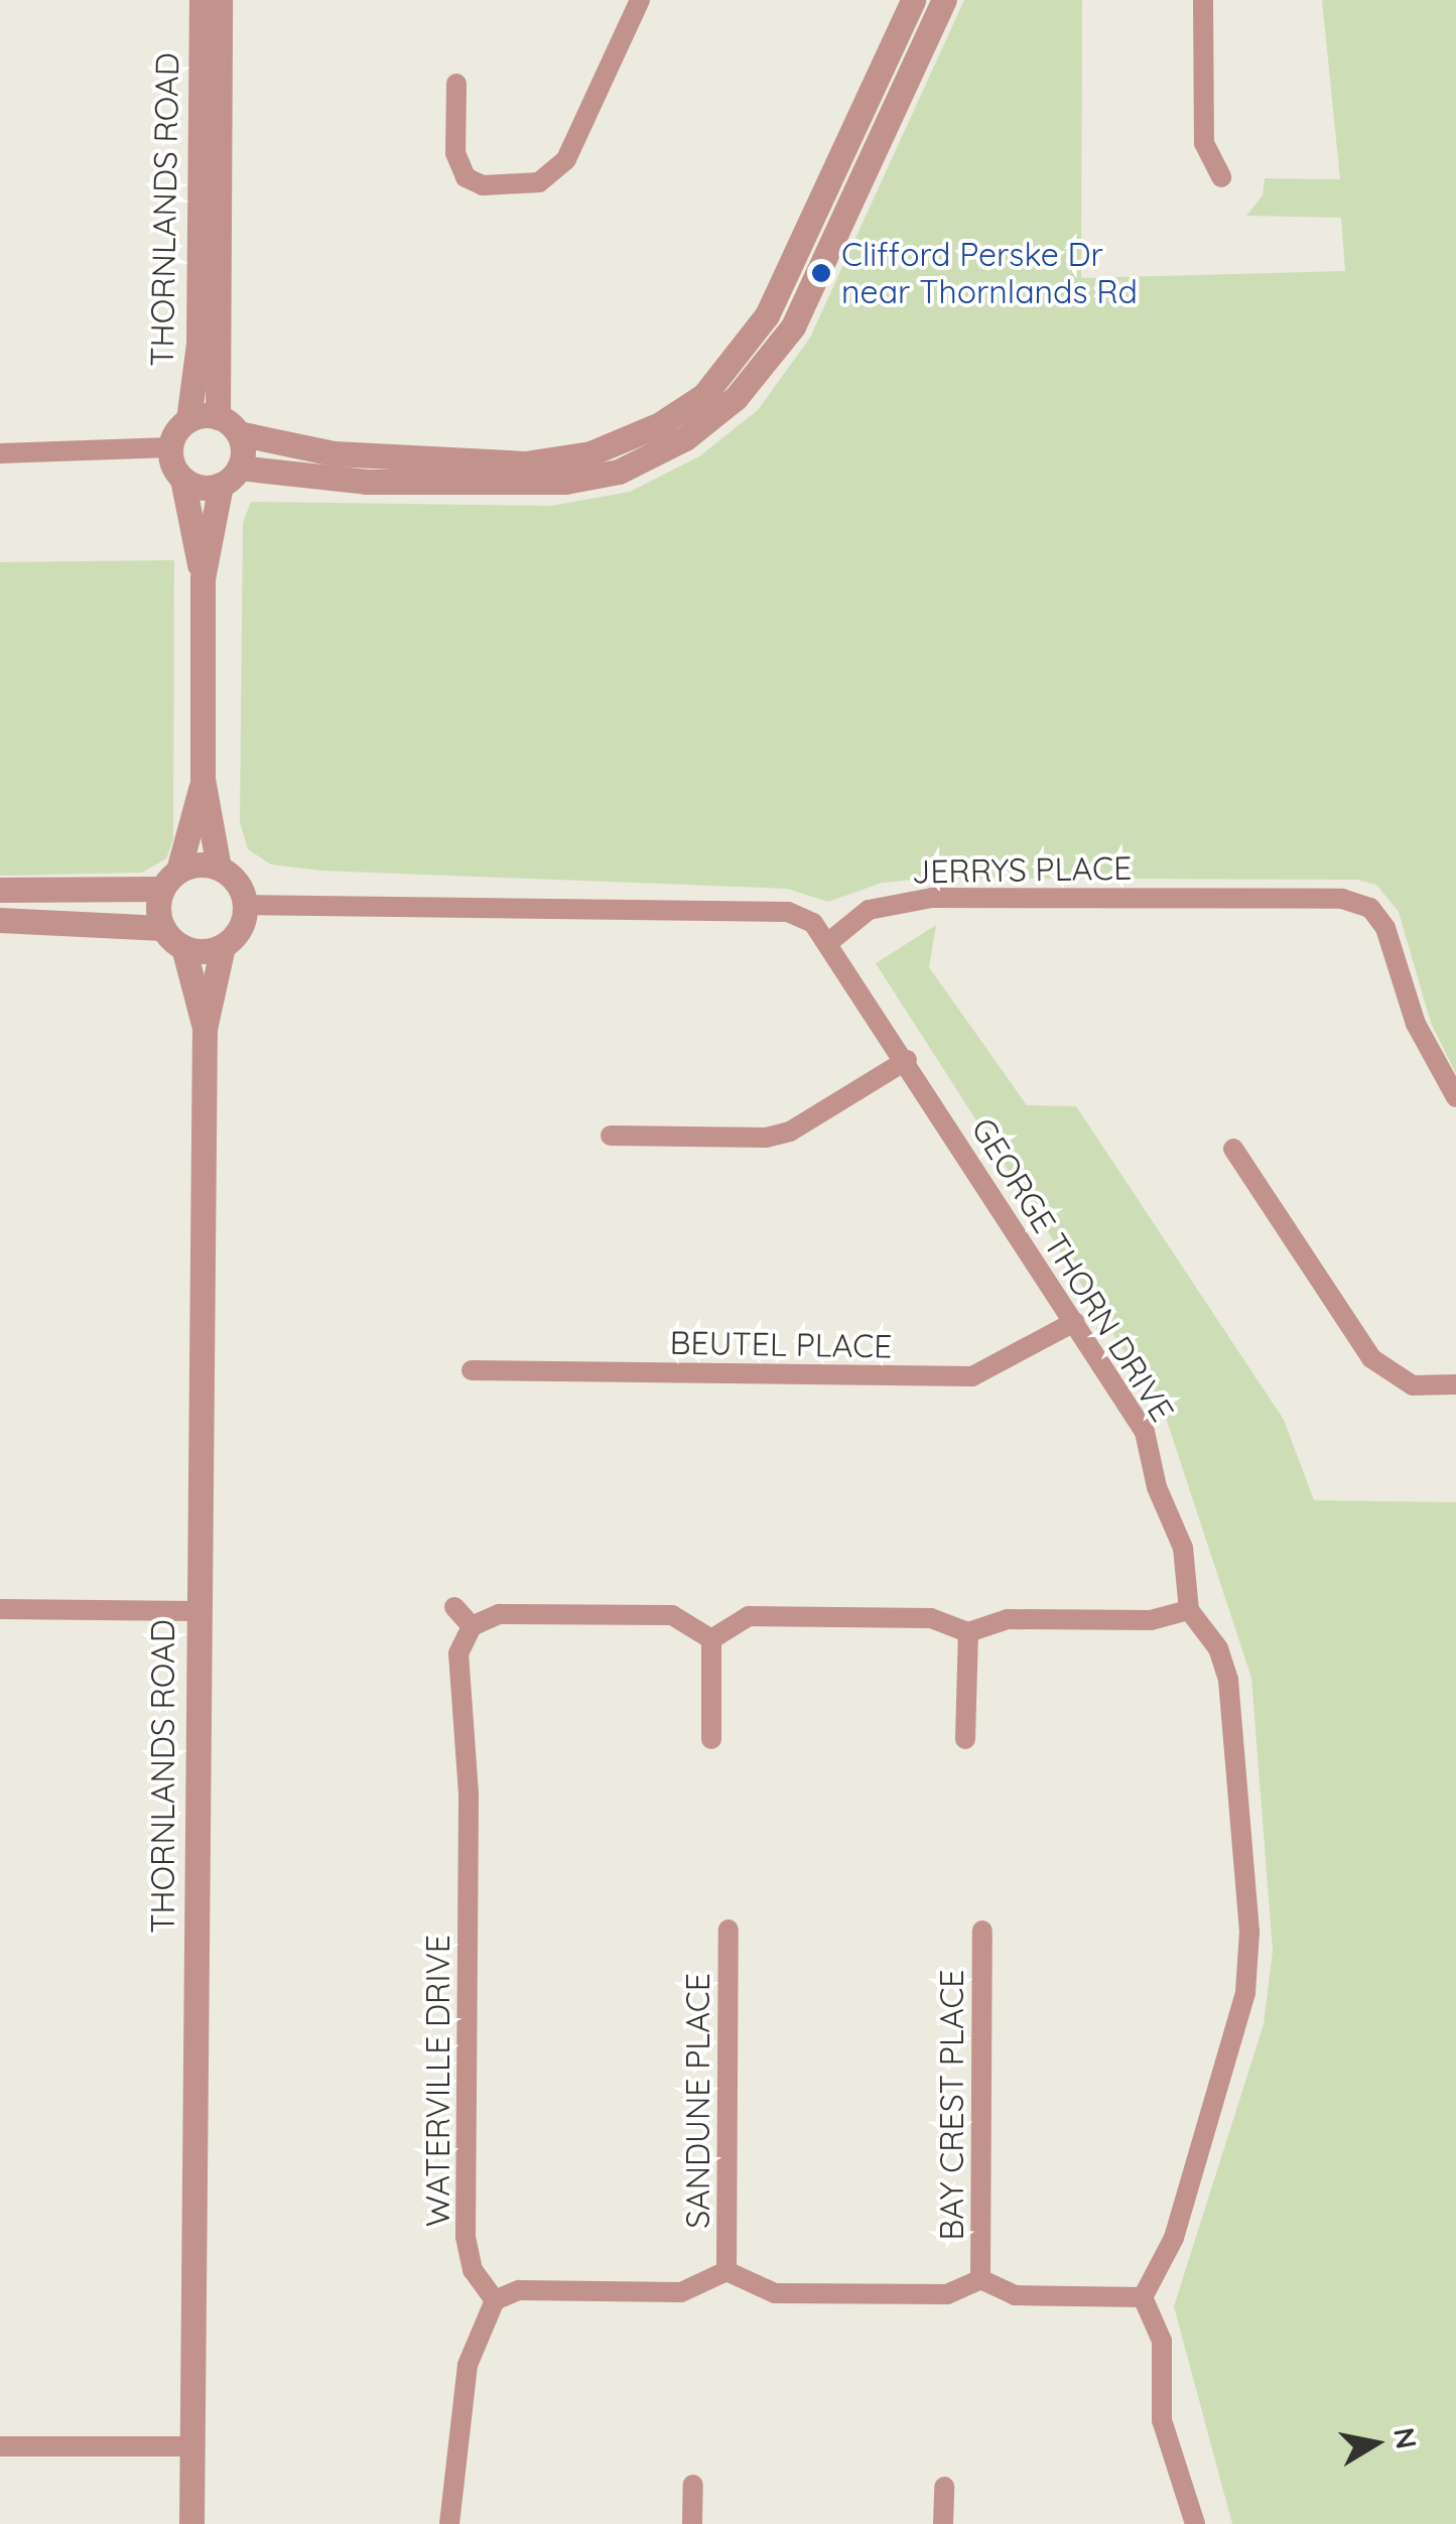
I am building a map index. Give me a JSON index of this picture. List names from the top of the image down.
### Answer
{
  "streets": {
    "street": [
      "THORNLANDS ROAD",
      "JERRYS PLACE",
      "GEORGE THORN DRIVE",
      "BEUTEL PLACE",
      "WATERVILLE DRIVE",
      "SANDUNE PLACE",
      "BAY CREST PLACE"
    ]
  },
  "crossings": [
    ["JERRYS PLACE", "GEORGE THORN DRIVE"],
    ["GEORGE THORN DRIVE", "BEUTEL PLACE"]
  ],
  "places": ["Clifford Perske Dr near Thornlands Rd"],
  "north": "right"
}
